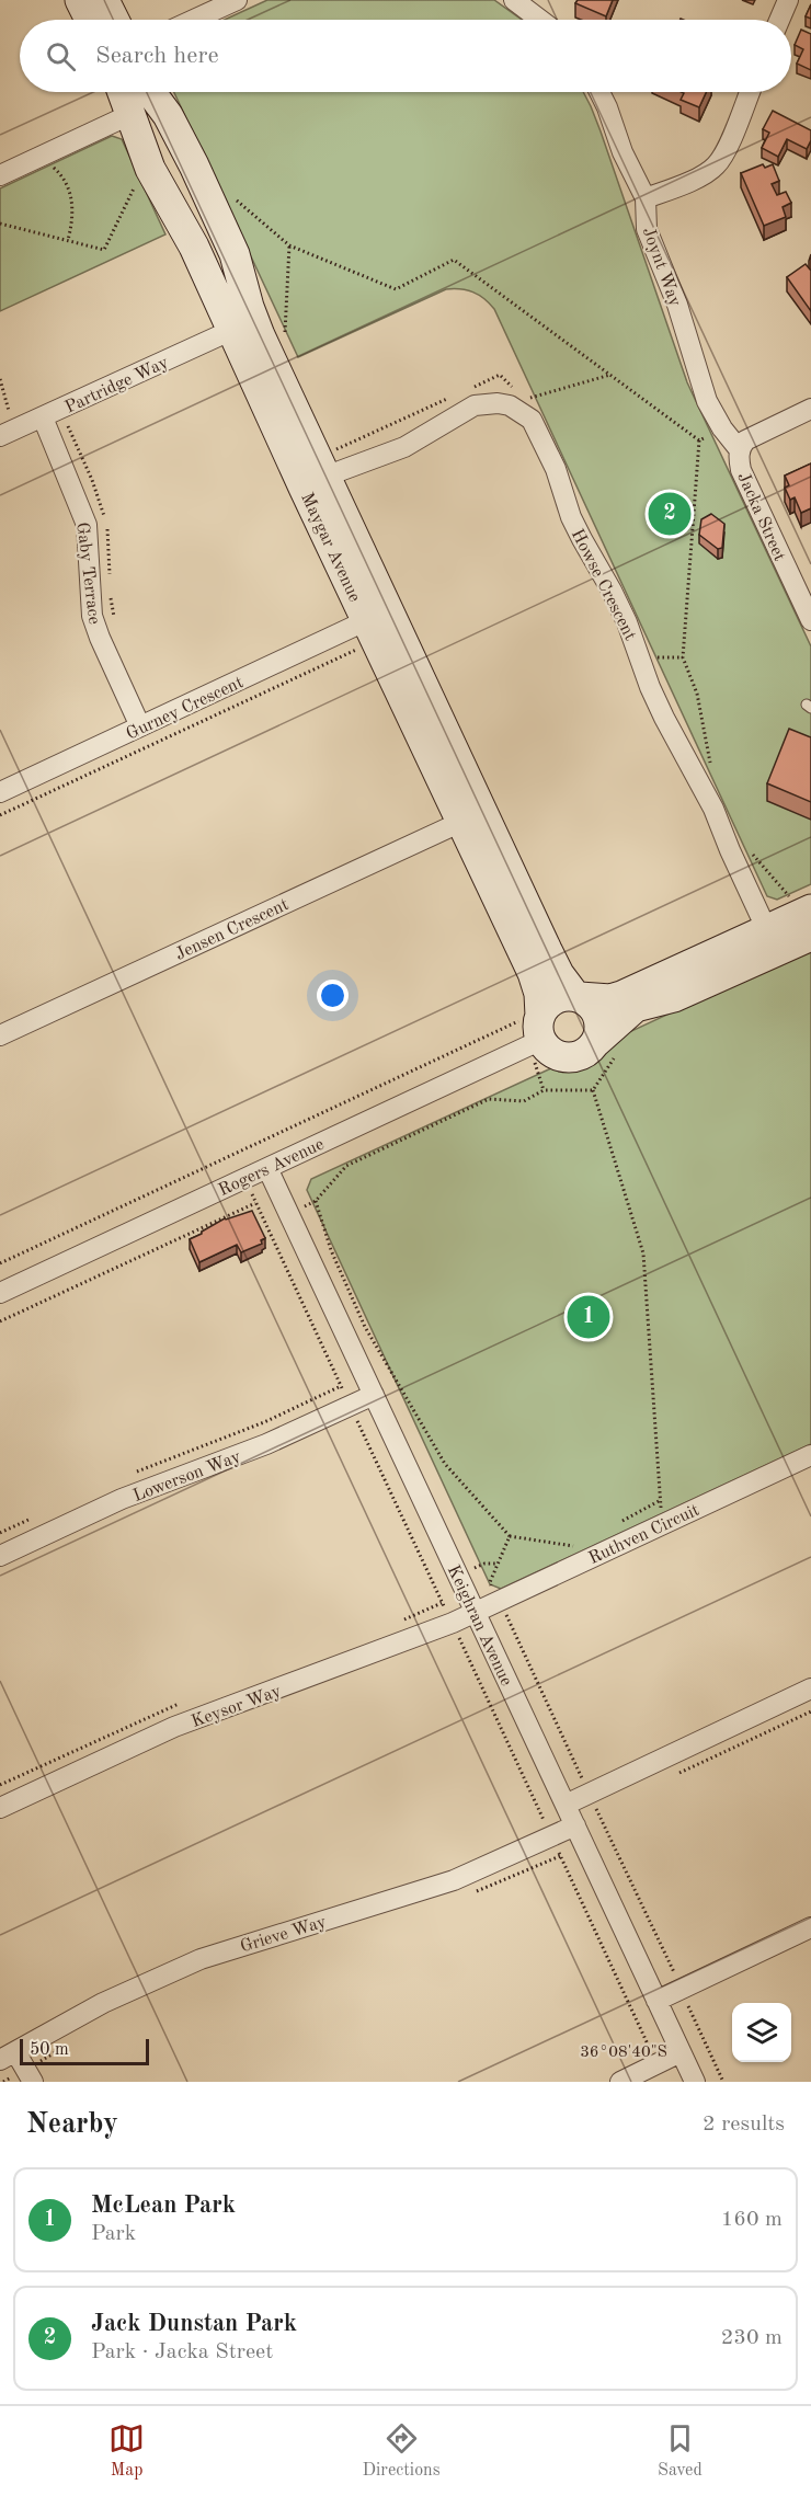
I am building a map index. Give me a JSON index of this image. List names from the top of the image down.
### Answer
{
  "streets": {
    "street": [
      "Joynt Way",
      "Partridge Way",
      "Jacka Street",
      "Maygar Avenue",
      "Gaby Terrace",
      "Howse Crescent",
      "Gurney Crescent",
      "Jensen Crescent",
      "Rogers Avenue",
      "Lowerson Way",
      "Ruthven Circuit",
      "Keighran Avenue",
      "Keysor Way",
      "Grieve Way"
    ]
  },
  "crossings": [
    ["Joynt Way", "Jacka Street"],
    ["Partridge Way", "Maygar Avenue"],
    ["Partridge Way", "Gaby Terrace"],
    ["Maygar Avenue", "Howse Crescent"],
    ["Maygar Avenue", "Gurney Crescent"],
    ["Maygar Avenue", "Jensen Crescent"],
    ["Maygar Avenue", "Rogers Avenue"],
    ["Gaby Terrace", "Gurney Crescent"],
    ["Howse Crescent", "Rogers Avenue"],
    ["Rogers Avenue", "Keighran Avenue"],
    ["Lowerson Way", "Keighran Avenue"],
    ["Ruthven Circuit", "Keighran Avenue"],
    ["Ruthven Circuit", "Keysor Way"],
    ["Keighran Avenue", "Keysor Way"],
    ["Keighran Avenue", "Grieve Way"]
  ],
  "scale_bar": "50 m",
  "page": {
    "search": "Search here",
    "pins": ["2", "1"],
    "scale": "50 m",
    "heading": ["Nearby", "2 results"],
    "list": [
      {
        "mark": "1",
        "name": "McLean Park",
        "note": "Park",
        "value": "160 m"
      },
      {
        "mark": "2",
        "name": "Jack Dunstan Park",
        "note": "Park · Jacka Street",
        "value": "230 m"
      }
    ],
    "nav": ["Map", "Directions", "Saved"]
  },
  "coordinates": ["36°08'40\"S"]
}
